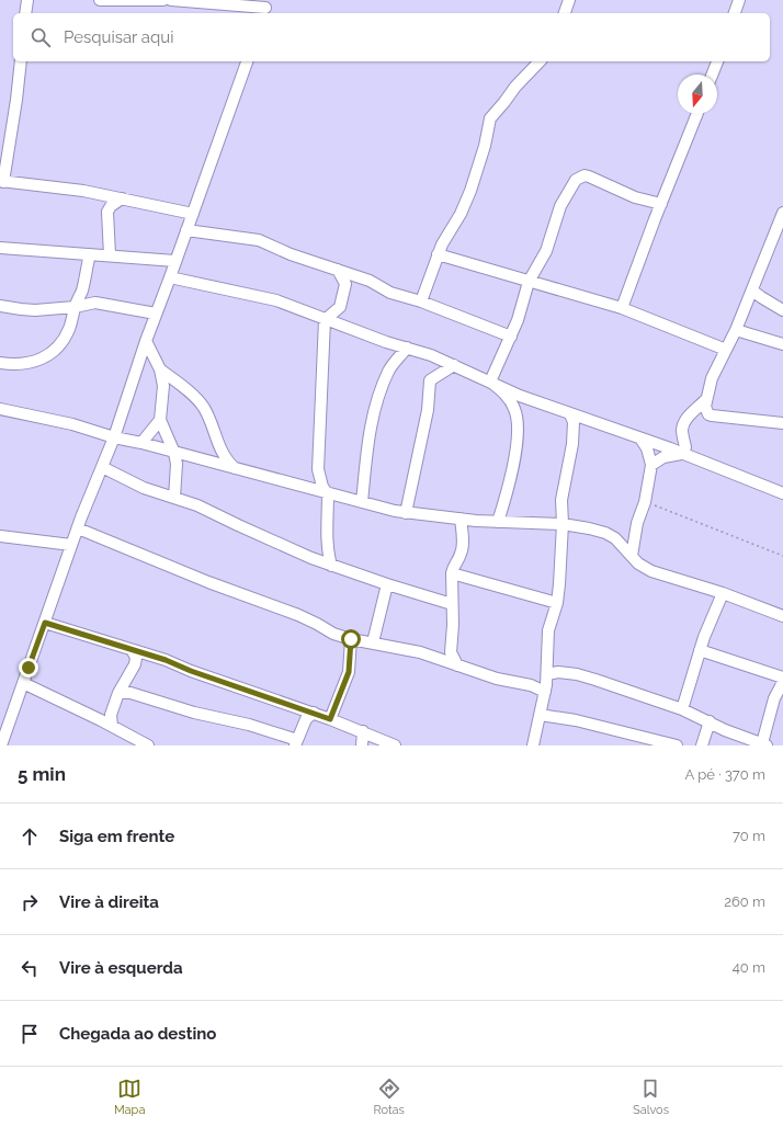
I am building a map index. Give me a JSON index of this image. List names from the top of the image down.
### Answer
{
  "north": "bottom",
  "page": {
    "search": "Pesquisar aqui",
    "heading": ["5 min", "A pé · 370 m"],
    "list": [
      ["Siga em frente", "70 m"],
      ["Vire à direita", "260 m"],
      ["Vire à esquerda", "40 m"],
      "Chegada ao destino"
    ],
    "nav": ["Mapa", "Rotas", "Salvos"]
  }
}
